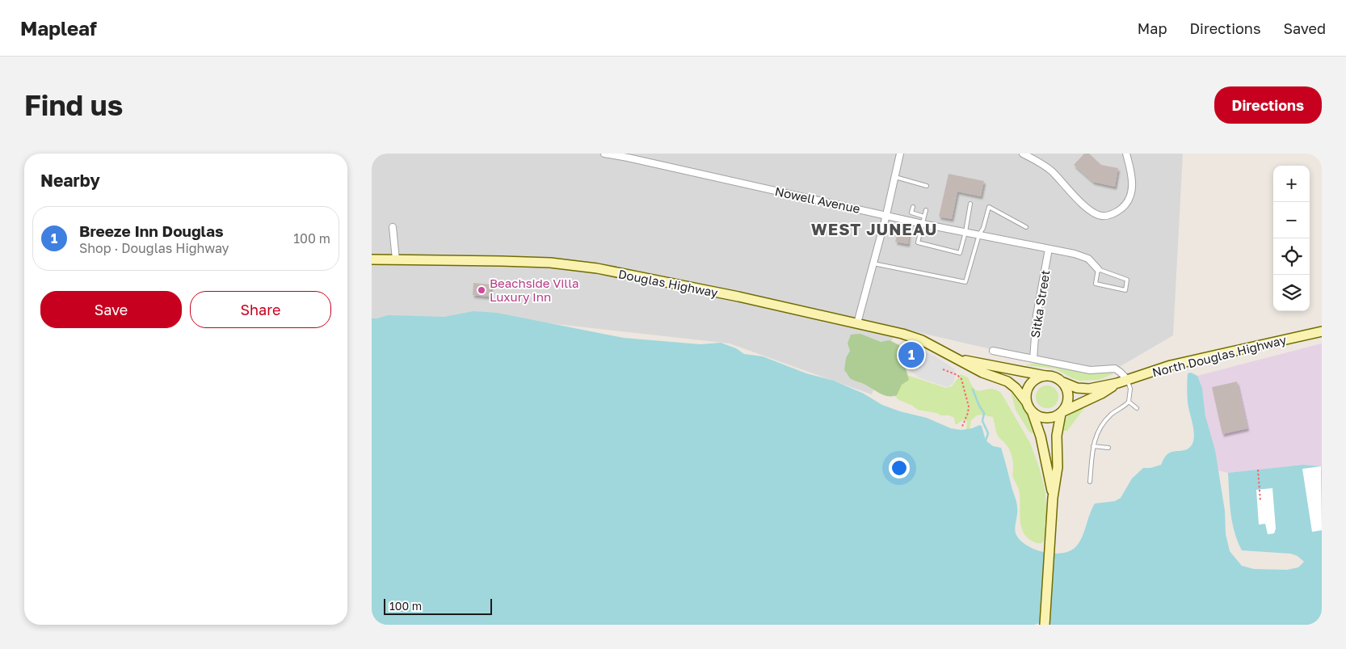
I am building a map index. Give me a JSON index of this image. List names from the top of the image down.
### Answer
{
  "streets": {
    "main road": ["Douglas Highway", "North Douglas Highway"],
    "street": ["Nowell Avenue", "Sitka Street"]
  },
  "crossings": [
    ["Nowell Avenue", "Sitka Street"]
  ],
  "districts": ["WEST JUNEAU"],
  "places": ["Beachside Villa Luxury Inn"],
  "scale_bar": "100 m",
  "page": {
    "header": "Mapleaf",
    "nav": ["Map", "Directions", "Saved"],
    "buttons": [
      "Directions",
      ["Save", "Share"]
    ],
    "title": "Find us",
    "heading": "Nearby",
    "map_buttons": ["+", "−"],
    "list": [
      {
        "mark": "1",
        "name": "Breeze Inn Douglas",
        "note": "Shop · Douglas Highway",
        "value": "100 m"
      }
    ],
    "pins": "1",
    "scale": "100 m"
  }
}
